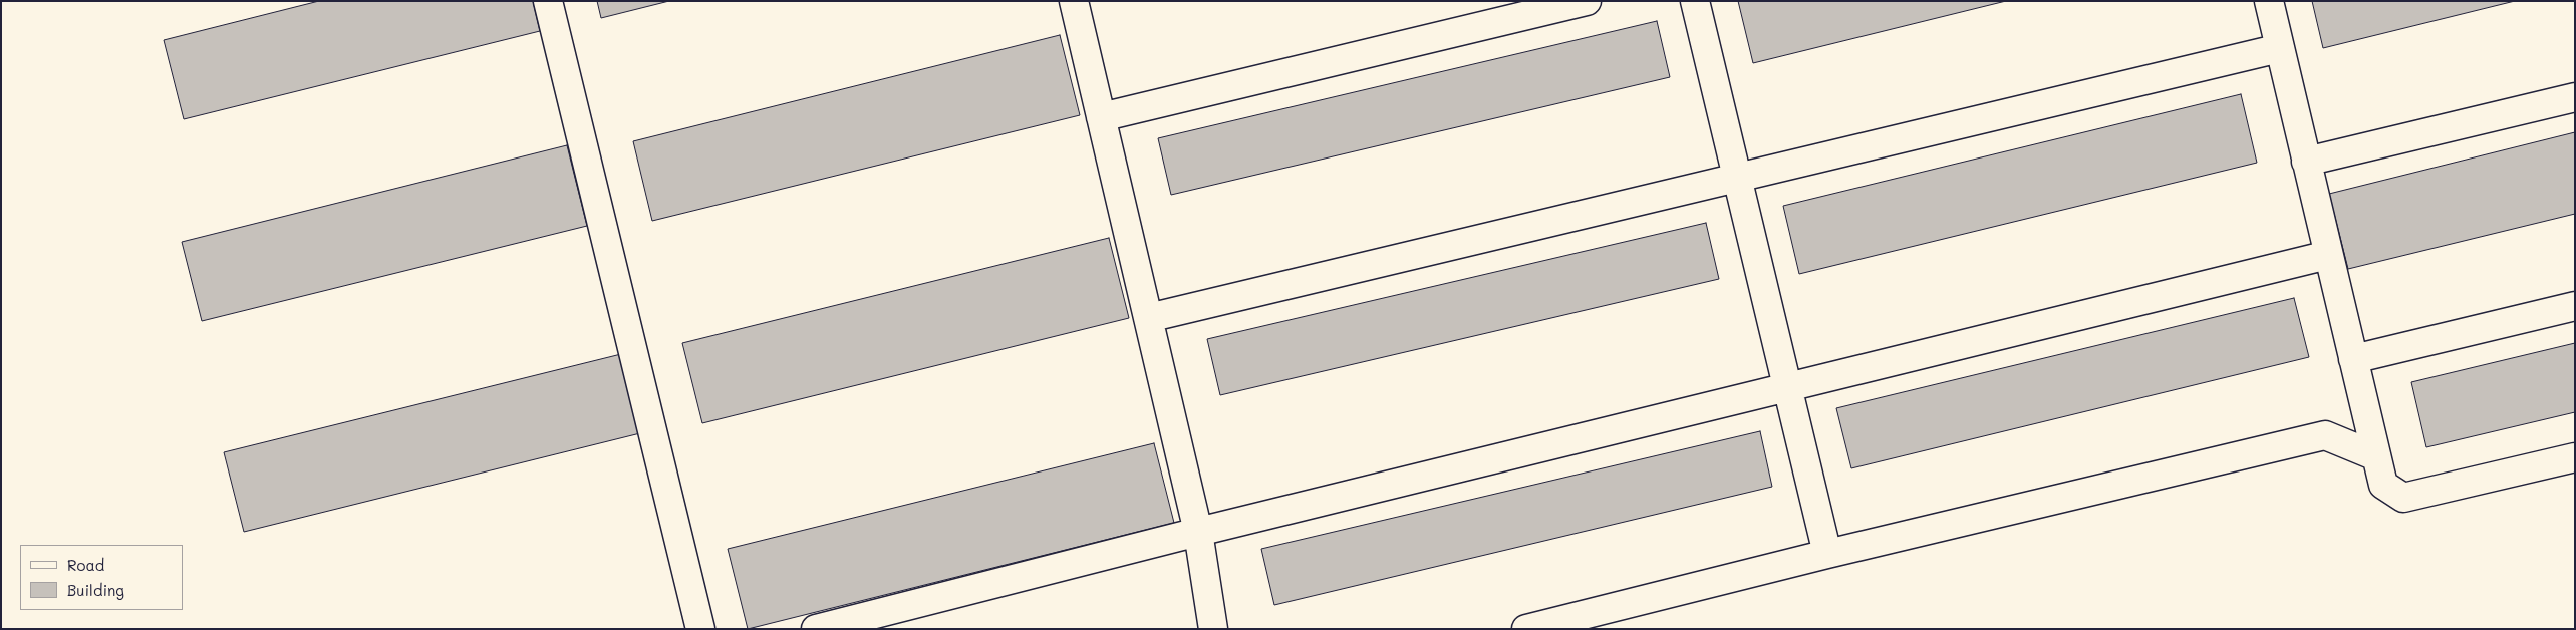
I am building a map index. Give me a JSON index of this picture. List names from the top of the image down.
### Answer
{
  "legend": ["Road", "Building"]
}
